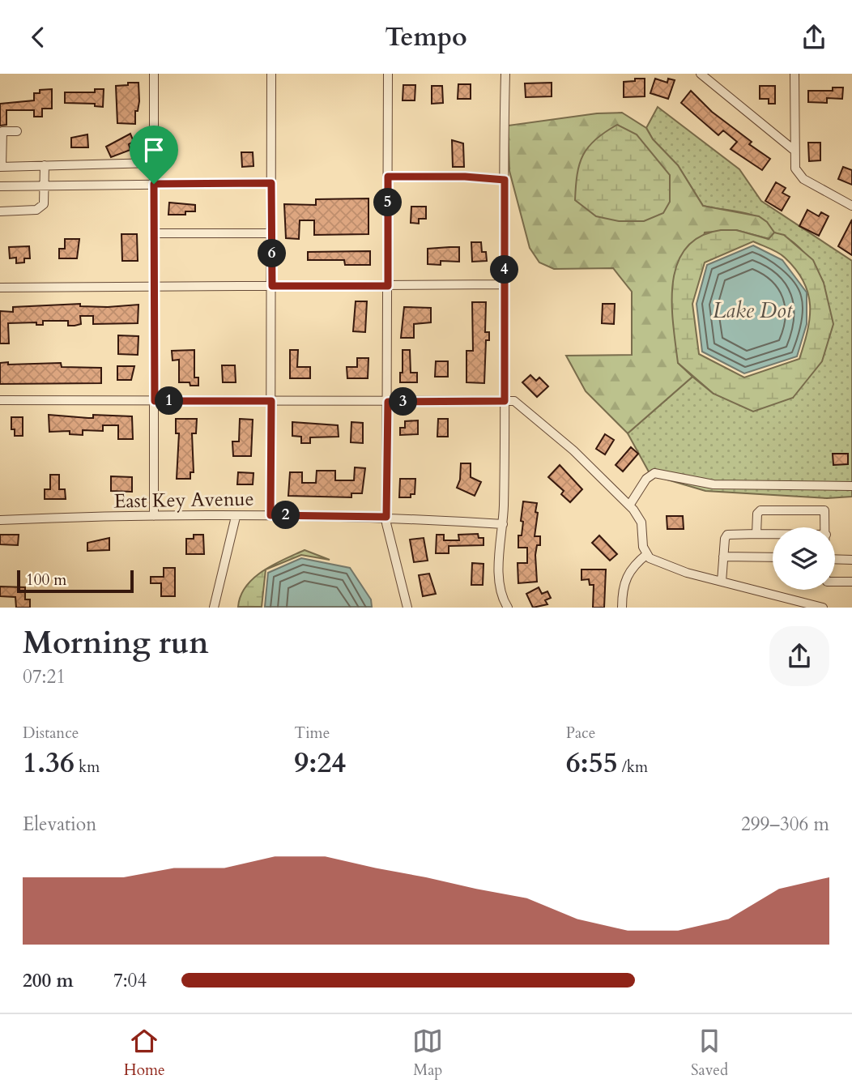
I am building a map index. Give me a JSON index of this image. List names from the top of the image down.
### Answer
{
  "streets": {
    "street": ["East Key Avenue"]
  },
  "water": ["Lake Dot"],
  "scale_bar": "100 m",
  "page": {
    "header": "Tempo",
    "pins": [
      "5",
      "6",
      "4",
      "1",
      "3",
      "2"
    ],
    "scale": "100 m",
    "heading": ["Morning run", "07:21"],
    "stats": [
      ["Distance", "1.36 km"],
      ["Time", "9:24"],
      ["Pace", "6:55 /km"]
    ],
    "chart": ["Elevation", "299–306 m"],
    "list": [
      {
        "name": "200 m",
        "note": "7:04"
      }
    ],
    "tabs": ["Home", "Map", "Saved"]
  }
}
